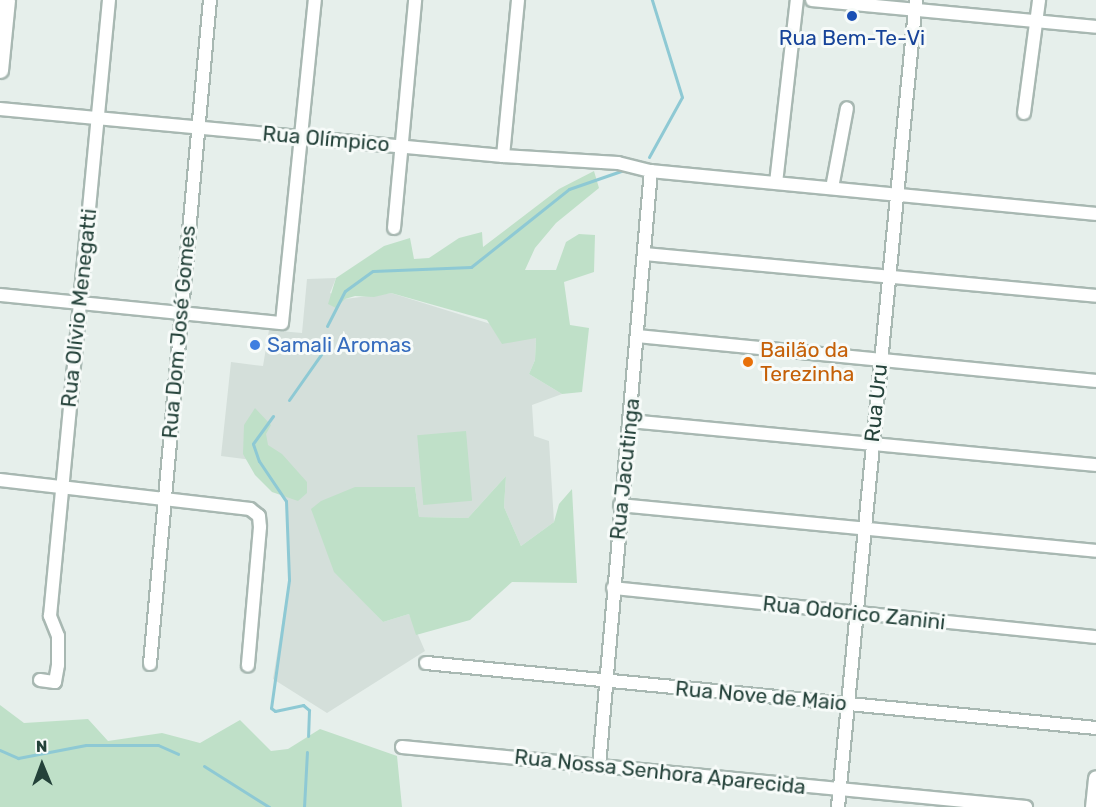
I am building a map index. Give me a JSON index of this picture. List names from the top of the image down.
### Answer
{
  "streets": {
    "street": [
      "Rua Olímpico",
      "Rua Olívio Menegatti",
      "Rua Dom José Gomes",
      "Rua Uru",
      "Rua Jacutinga",
      "Rua Odorico Zanini",
      "Rua Nove de Maio",
      "Rua Nossa Senhora Aparecida"
    ]
  },
  "crossings": [
    ["Rua Olímpico", "Rua Olívio Menegatti"],
    ["Rua Olímpico", "Rua Dom José Gomes"],
    ["Rua Olímpico", "Rua Uru"],
    ["Rua Olímpico", "Rua Jacutinga"],
    ["Rua Uru", "Rua Odorico Zanini"],
    ["Rua Uru", "Rua Nove de Maio"],
    ["Rua Uru", "Rua Nossa Senhora Aparecida"],
    ["Rua Jacutinga", "Rua Odorico Zanini"],
    ["Rua Jacutinga", "Rua Nove de Maio"],
    ["Rua Jacutinga", "Rua Nossa Senhora Aparecida"]
  ],
  "places": ["Rua Bem-Te-Vi", "Samali Aromas", "Bailão da Terezinha"],
  "north": "top"
}
